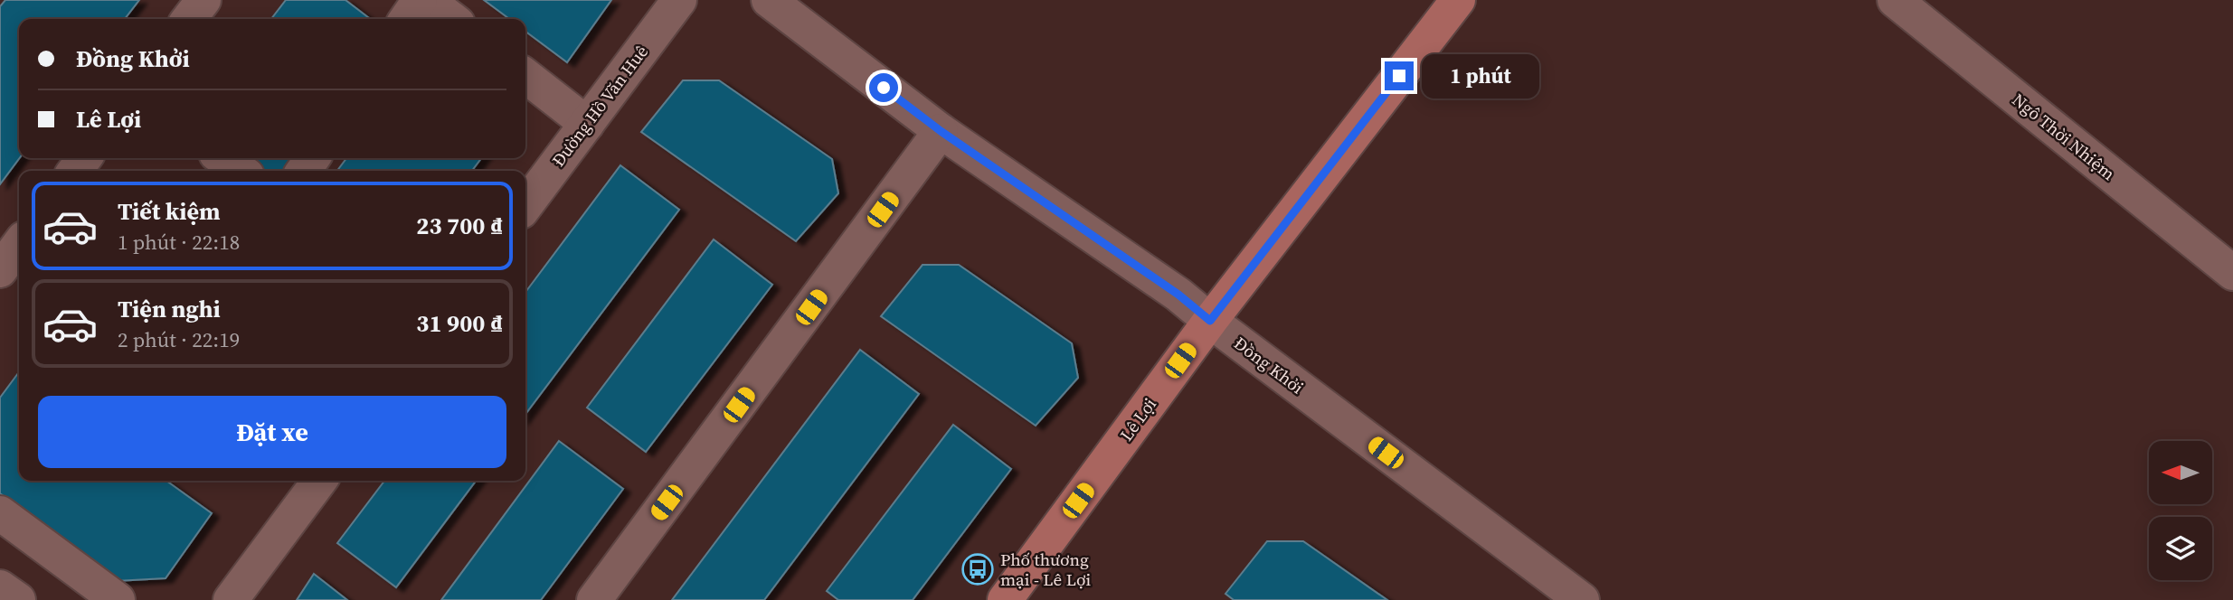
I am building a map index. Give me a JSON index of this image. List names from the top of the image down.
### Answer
{
  "streets": {
    "main road": ["Lê Lợi"],
    "street": ["Đường Hồ Văn Huê", "Ngô Thời Nhiệm", "Đồng Khởi"]
  },
  "crossings": [
    ["Đồng Khởi", "Lê Lợi"]
  ],
  "places": {
    "bus stop": ["Phố thương mại - Lê Lợi"]
  },
  "north": "left",
  "page": {
    "banner": ["Đồng Khởi", "Lê Lợi"],
    "bubble": "1 phút",
    "list": [
      {
        "name": "Tiết kiệm",
        "note": "1 phút · 22:18",
        "value": "23 700 ₫"
      },
      {
        "name": "Tiện nghi",
        "note": "2 phút · 22:19",
        "value": "31 900 ₫"
      }
    ],
    "buttons": "Đặt xe"
  }
}
